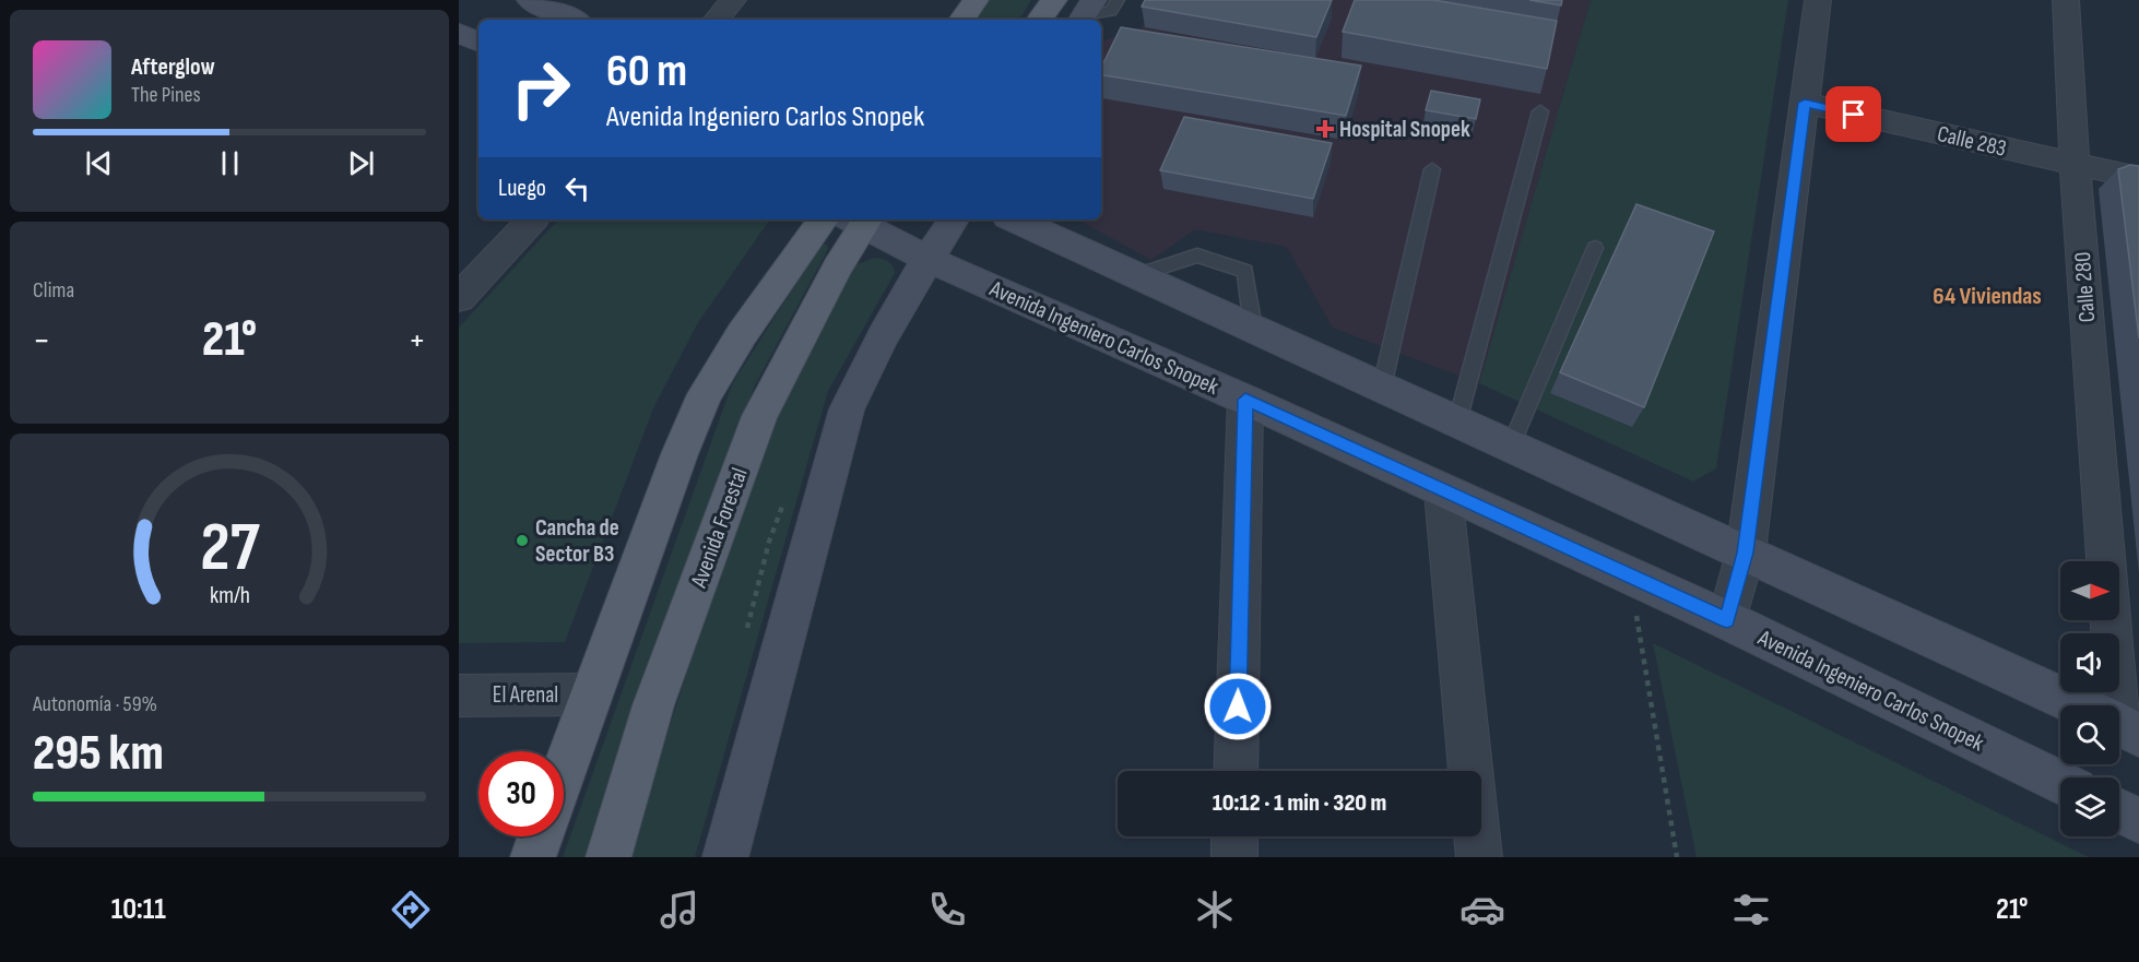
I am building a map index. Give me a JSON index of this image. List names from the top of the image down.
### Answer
{
  "streets": {
    "main road": ["Avenida Forestal"],
    "street": [
      "Calle 283",
      "Calle 280",
      "Avenida Ingeniero Carlos Snopek",
      "El Arenal"
    ]
  },
  "crossings": [
    ["Calle 283", "Calle 280"],
    ["Avenida Ingeniero Carlos Snopek", "Avenida Forestal"]
  ],
  "districts": ["64 Viviendas"],
  "places": {
    "health": ["Hospital Snopek"],
    "other": ["Cancha de Sector B3"]
  },
  "north": "right",
  "page": {
    "turn": ["60 m", "Avenida Ingeniero Carlos Snopek"],
    "song": ["Afterglow", "The Pines"],
    "then": "Luego",
    "tile": [
      "Clima",
      ["Autonomía · 59%", "295 km"]
    ],
    "heat": ["−", "21°", "+"],
    "limit": "30",
    "trip": "10:12 · 1 min · 320 m",
    "tabs": ["10:11", "21°"],
    "gauge": ["27", "km/h"]
  }
}
